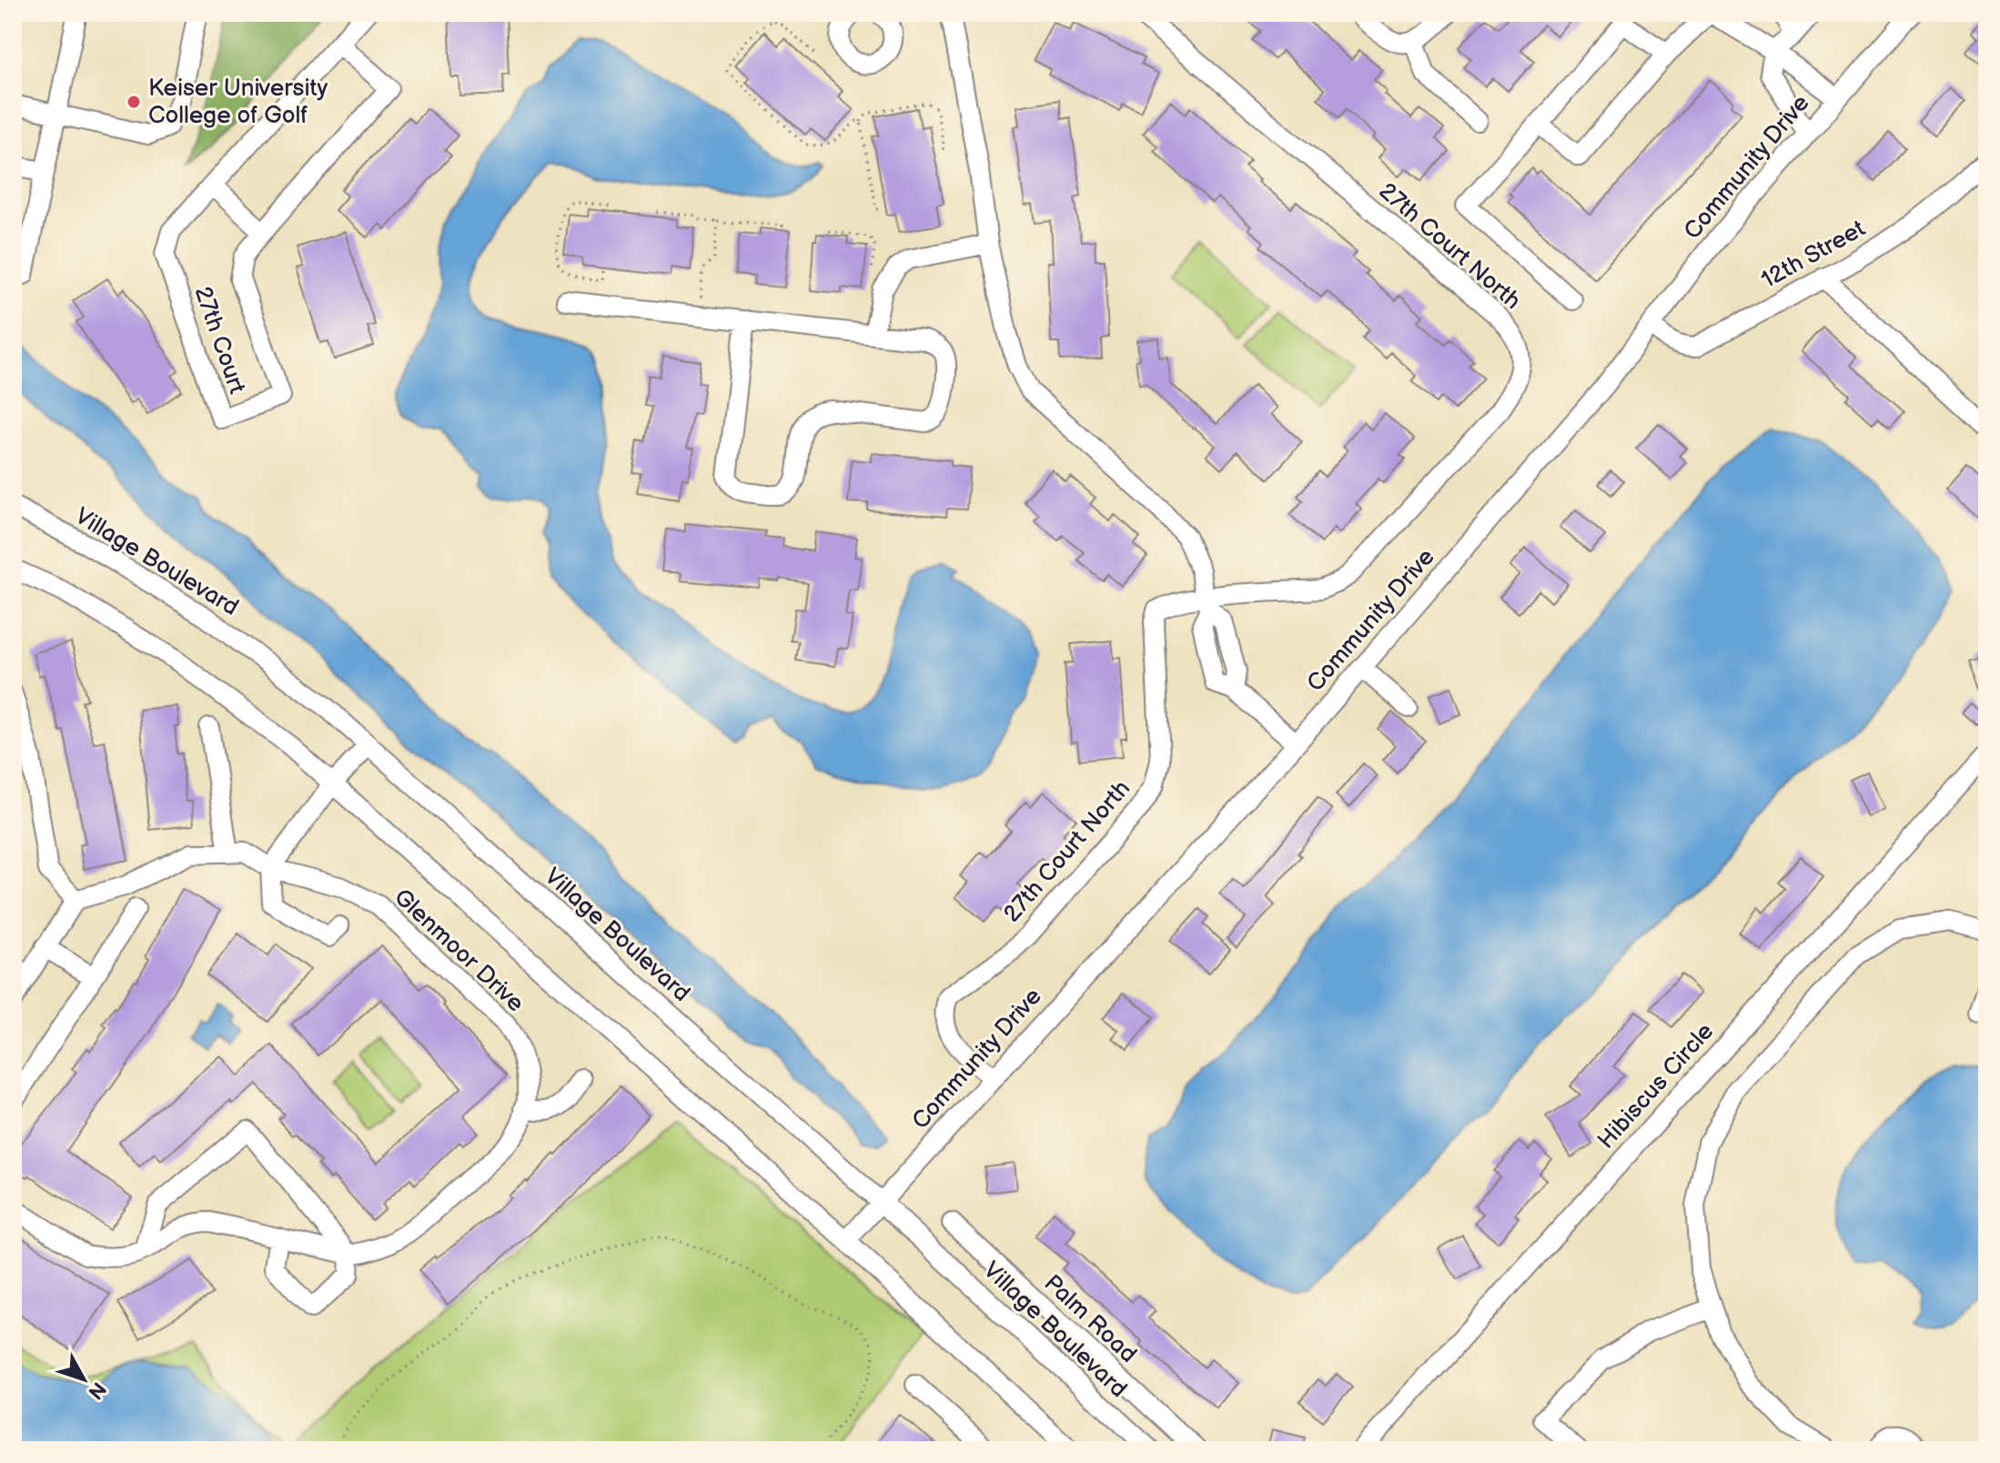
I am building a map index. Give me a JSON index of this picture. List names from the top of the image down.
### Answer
{
  "streets": {
    "street": [
      "Community Drive",
      "27th Court North",
      "12th Street",
      "27th Court",
      "Village Boulevard",
      "Glenmoor Drive",
      "Hibiscus Circle",
      "Palm Road"
    ]
  },
  "crossings": [
    ["Community Drive", "27th Court North"],
    ["Community Drive", "12th Street"],
    ["Community Drive", "Village Boulevard"]
  ],
  "places": ["Keiser University College of Golf"],
  "north": "bottom right"
}
